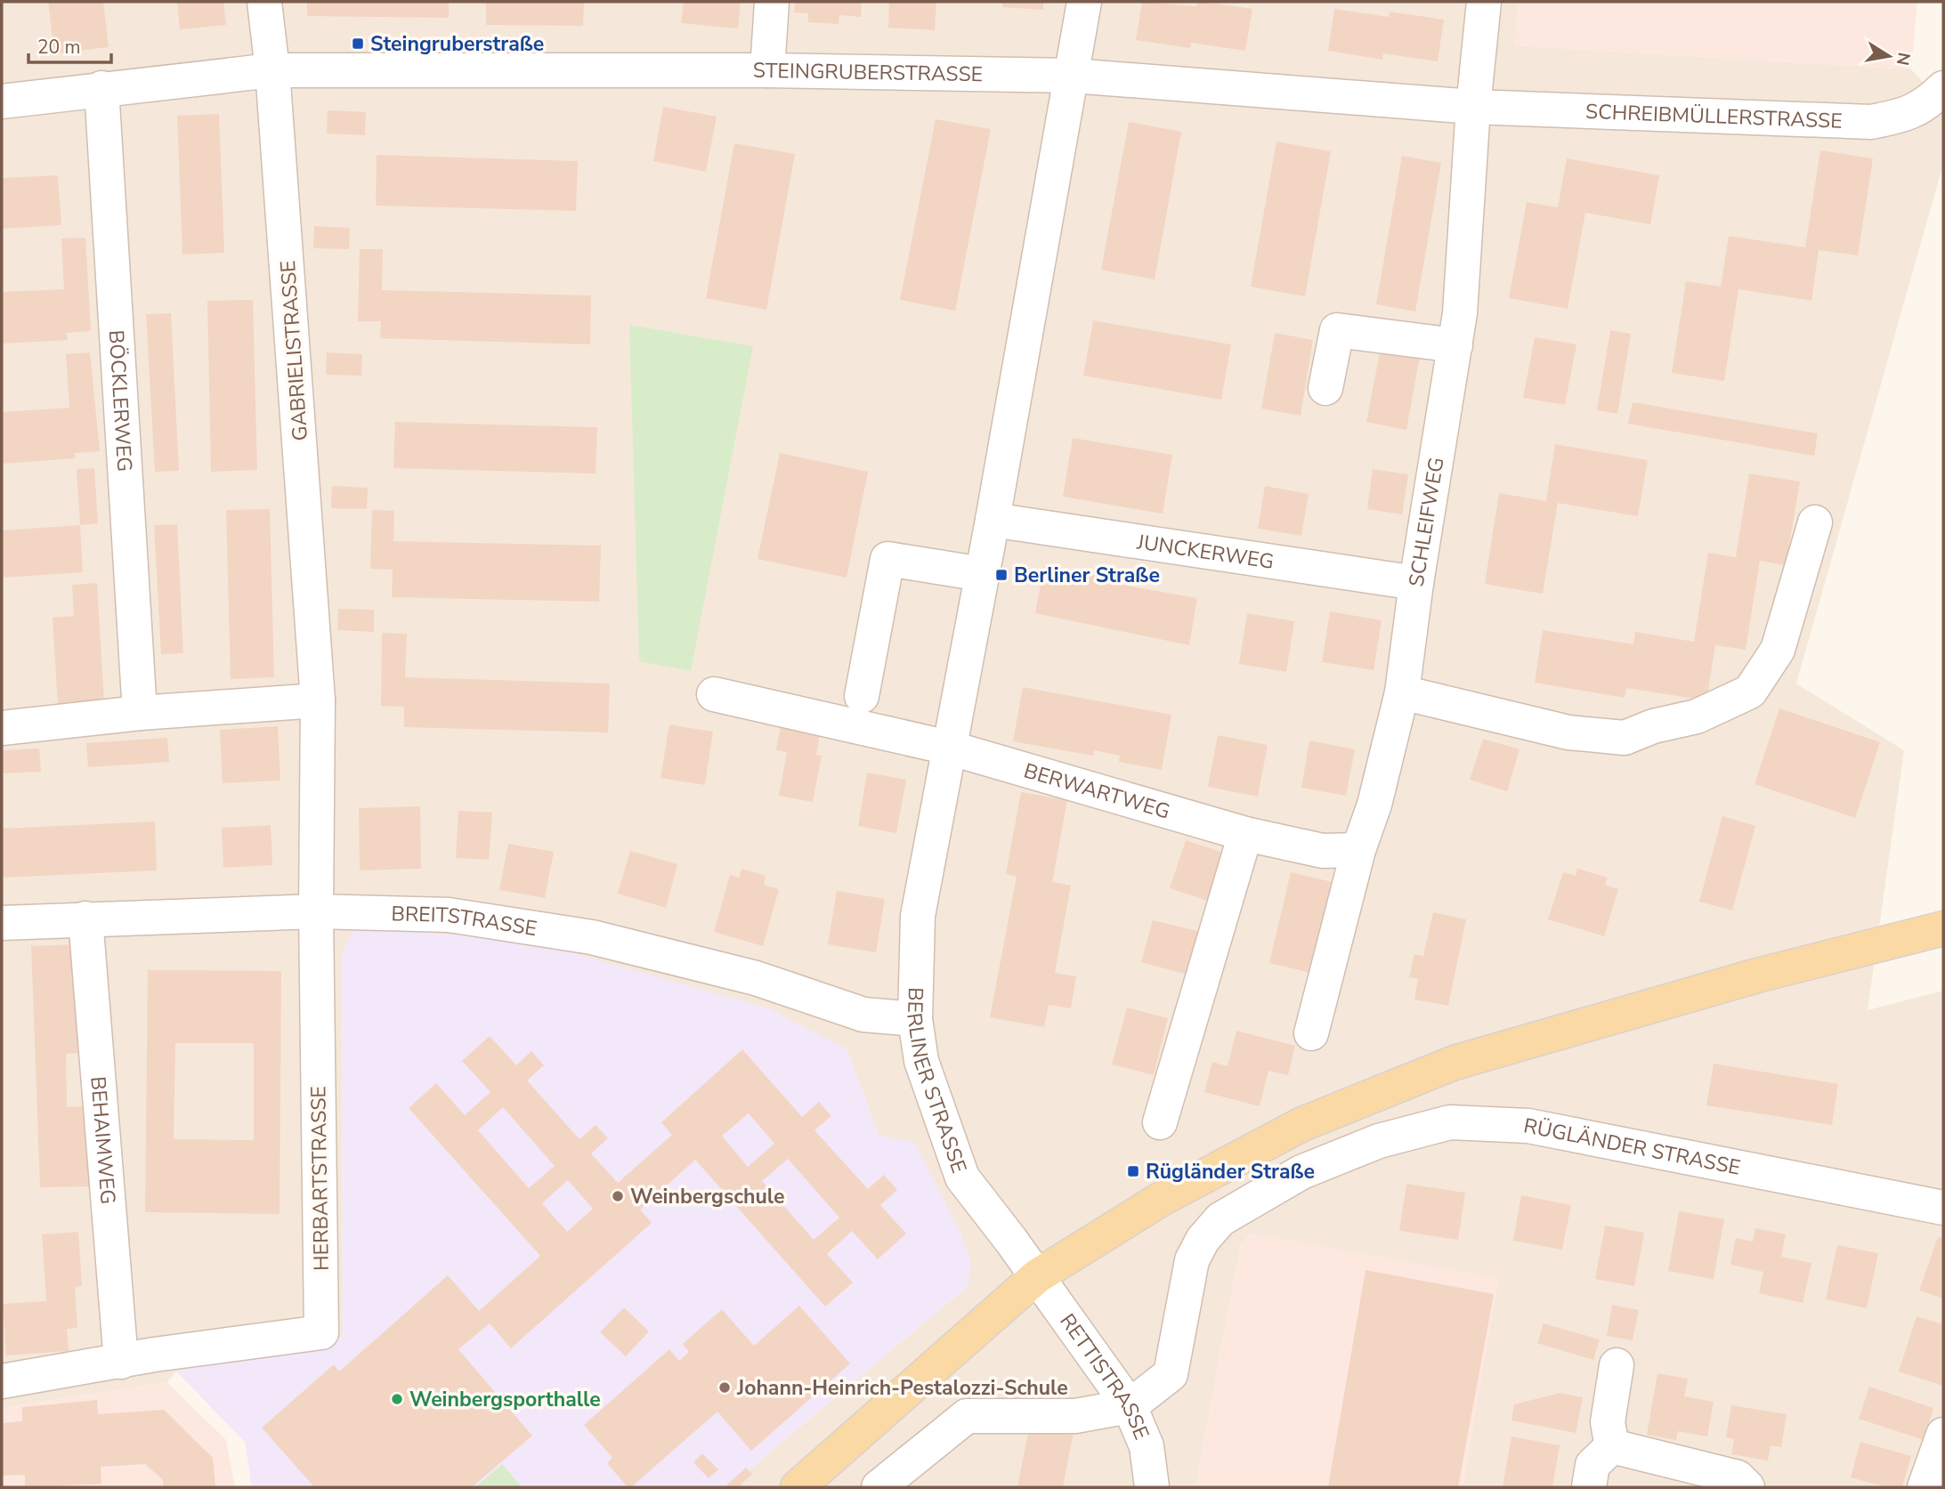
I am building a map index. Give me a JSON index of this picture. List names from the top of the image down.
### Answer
{
  "streets": {
    "street": [
      "STEINGRUBERSTRASSE",
      "SCHREIBMÜLLERSTRASSE",
      "GABRIELISTRASSE",
      "BÖCKLERWEG",
      "SCHLEIFWEG",
      "JUNCKERWEG",
      "BERWARTWEG",
      "BREITSTRASSE",
      "BERLINER STRASSE",
      "BEHAIMWEG",
      "RÜGLÄNDER STRASSE",
      "HERBARTSTRASSE",
      "RETTISTRASSE"
    ]
  },
  "crossings": [
    ["STEINGRUBERSTRASSE", "SCHREIBMÜLLERSTRASSE"],
    ["STEINGRUBERSTRASSE", "GABRIELISTRASSE"],
    ["STEINGRUBERSTRASSE", "BÖCKLERWEG"],
    ["STEINGRUBERSTRASSE", "SCHLEIFWEG"],
    ["STEINGRUBERSTRASSE", "BERLINER STRASSE"],
    ["SCHREIBMÜLLERSTRASSE", "SCHLEIFWEG"],
    ["GABRIELISTRASSE", "HERBARTSTRASSE"],
    ["SCHLEIFWEG", "JUNCKERWEG"],
    ["SCHLEIFWEG", "BERWARTWEG"],
    ["JUNCKERWEG", "BERLINER STRASSE"],
    ["BERWARTWEG", "BERLINER STRASSE"],
    ["BREITSTRASSE", "BERLINER STRASSE"],
    ["BREITSTRASSE", "BEHAIMWEG"],
    ["BREITSTRASSE", "HERBARTSTRASSE"],
    ["BERLINER STRASSE", "RETTISTRASSE"],
    ["BEHAIMWEG", "HERBARTSTRASSE"],
    ["RÜGLÄNDER STRASSE", "RETTISTRASSE"]
  ],
  "places": {
    "transit": ["Steingruberstraße", "Berliner Straße", "Rügländer Straße"],
    "other": ["Weinbergschule", "Johann-Heinrich-Pestalozzi-Schule", "Weinbergsporthalle"]
  },
  "scale_bar": "20 m",
  "north": "right"
}
